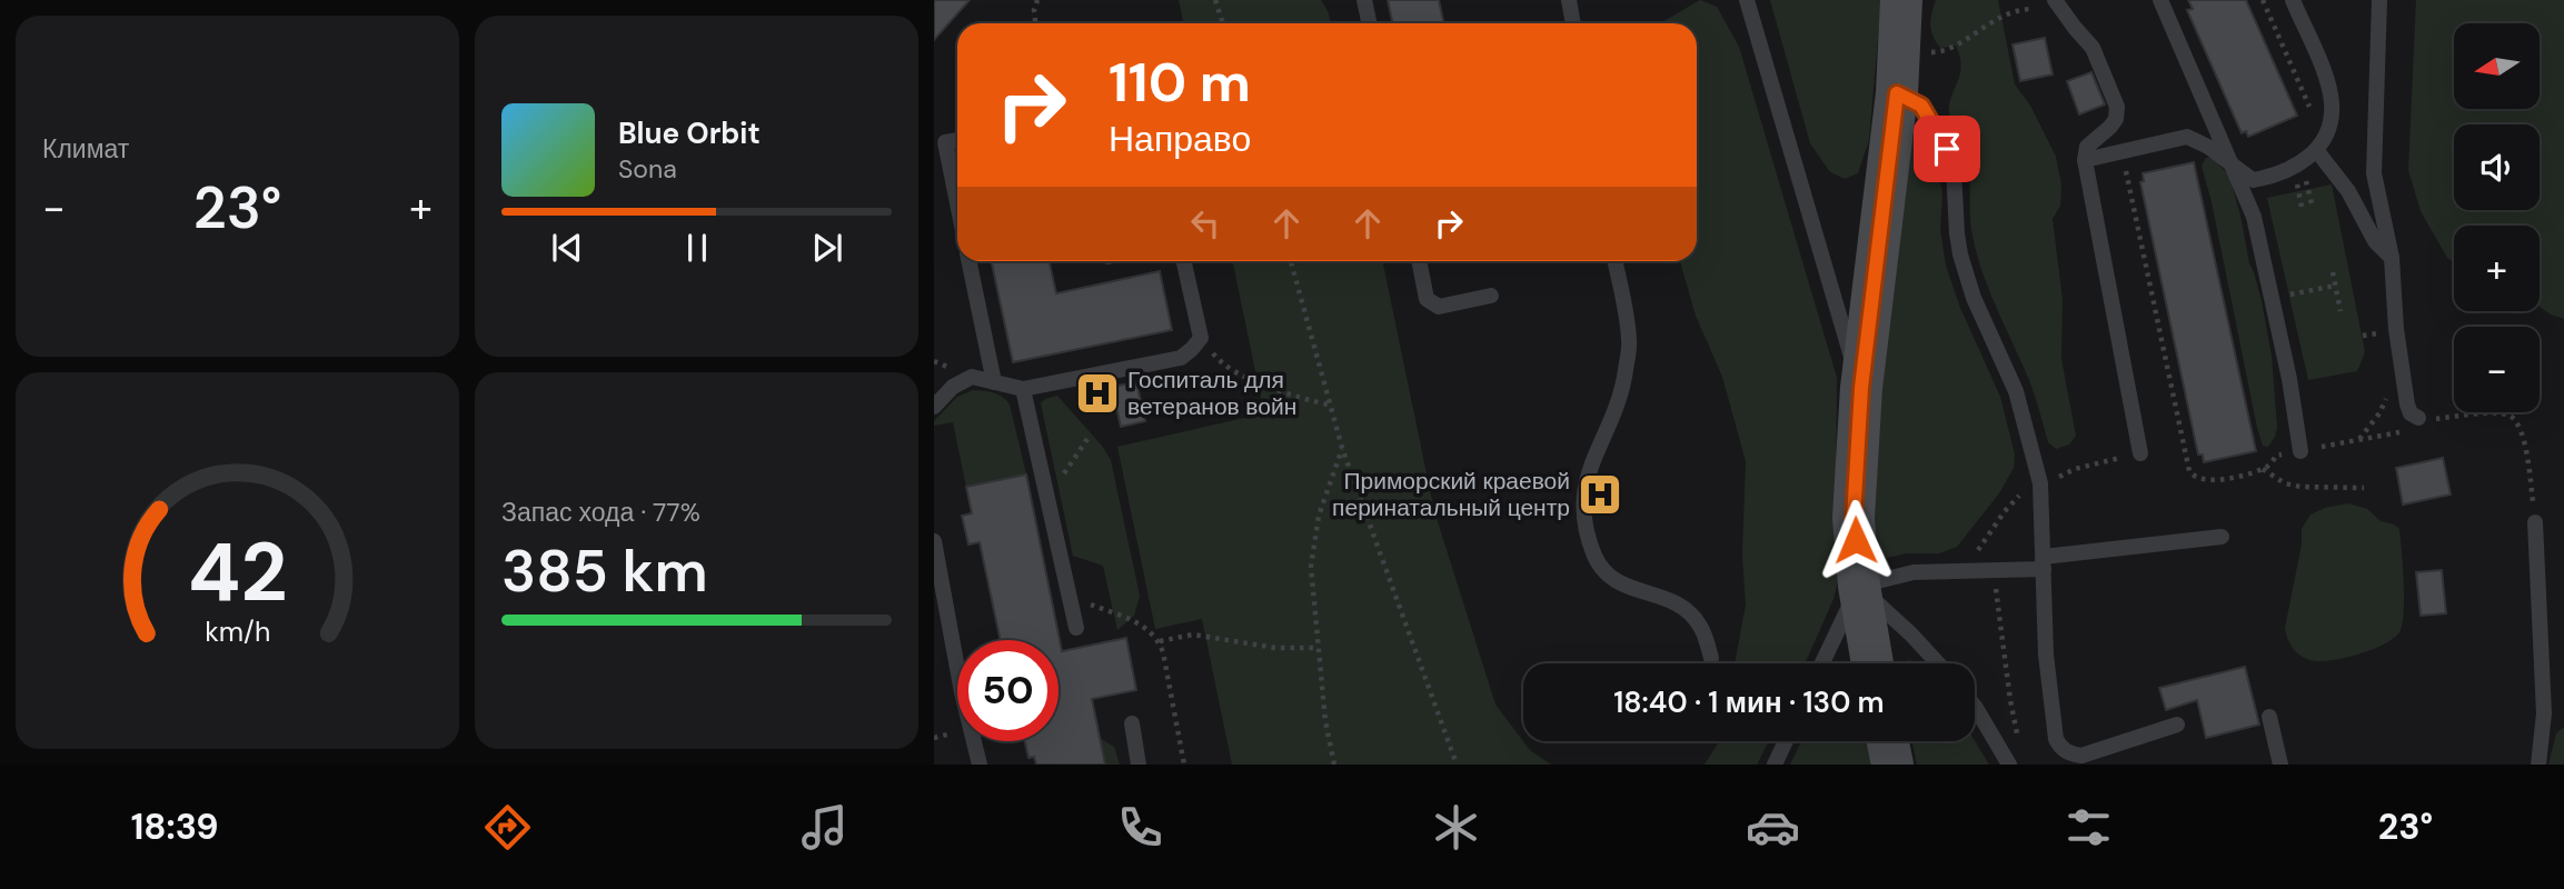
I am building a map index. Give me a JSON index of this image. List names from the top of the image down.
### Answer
{
  "places": {
    "hospital": ["Госпиталь для ветеранов войн", "Приморский краевой перинатальный центр"]
  },
  "north": "left",
  "page": {
    "tile": [
      "Климат",
      ["Запас хода · 77%", "385 km"]
    ],
    "map_buttons": ["+", "−"],
    "turn": ["110 m", "Направо"],
    "song": ["Blue Orbit", "Sona"],
    "heat": ["−", "23°", "+"],
    "limit": "50",
    "trip": "18:40 · 1 мин · 130 m",
    "tabs": ["18:39", "23°"],
    "gauge": ["42", "km/h"]
  }
}
